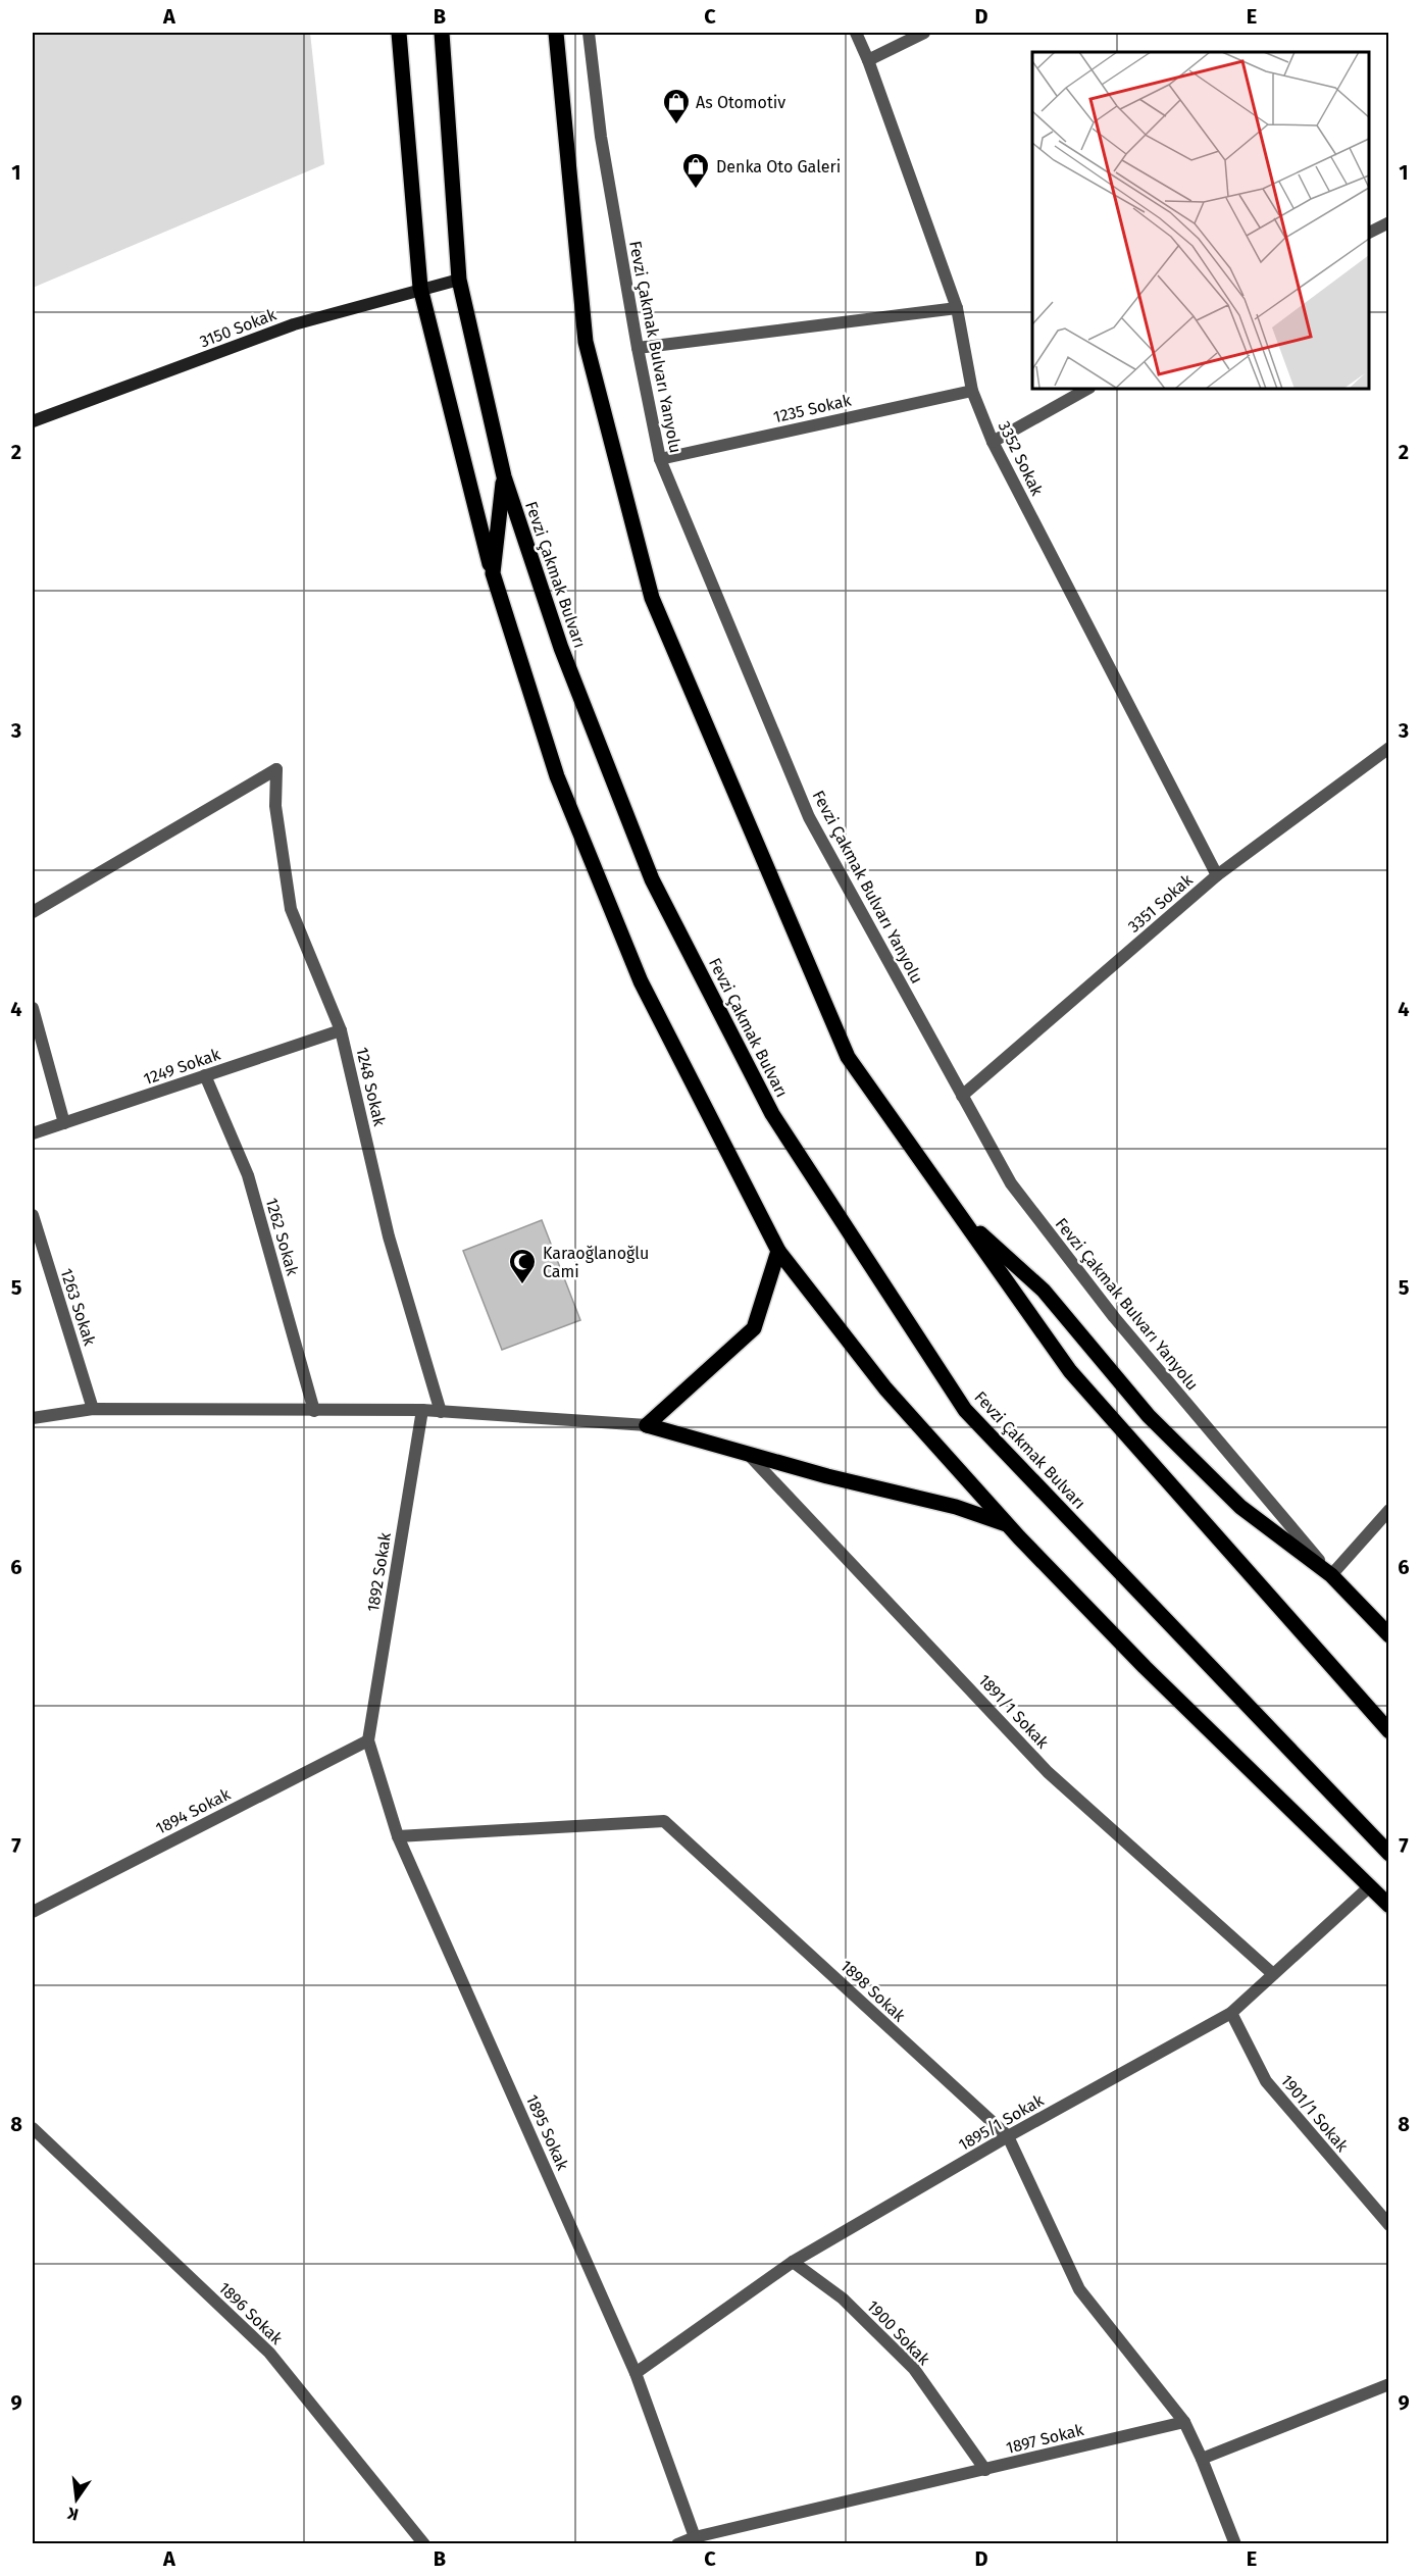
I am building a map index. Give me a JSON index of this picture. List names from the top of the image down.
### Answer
{
  "streets": {
    "main road": ["3150 Sokak", "Fevzi Çakmak Bulvarı"],
    "street": [
      "Fevzi Çakmak Bulvarı Yanyolu",
      "1235 Sokak",
      "3352 Sokak",
      "3351 Sokak",
      "1249 Sokak",
      "1248 Sokak",
      "1262 Sokak",
      "1263 Sokak",
      "1892 Sokak",
      "1891/1 Sokak",
      "1894 Sokak",
      "1898 Sokak",
      "1901/1 Sokak",
      "1895/1 Sokak",
      "1895 Sokak",
      "1896 Sokak",
      "1900 Sokak",
      "1897 Sokak"
    ]
  },
  "crossings": [
    ["3150 Sokak", "Fevzi Çakmak Bulvarı"],
    ["Fevzi Çakmak Bulvarı Yanyolu", "1235 Sokak"],
    ["Fevzi Çakmak Bulvarı Yanyolu", "3351 Sokak"],
    ["1235 Sokak", "3352 Sokak"],
    ["3352 Sokak", "3351 Sokak"],
    ["1249 Sokak", "1248 Sokak"],
    ["1249 Sokak", "1262 Sokak"],
    ["1892 Sokak", "1894 Sokak"],
    ["1892 Sokak", "1895 Sokak"],
    ["1891/1 Sokak", "1895/1 Sokak"],
    ["1894 Sokak", "1895 Sokak"],
    ["1898 Sokak", "1895/1 Sokak"],
    ["1898 Sokak", "1895 Sokak"],
    ["1898 Sokak", "1897 Sokak"],
    ["1901/1 Sokak", "1895/1 Sokak"],
    ["1895/1 Sokak", "1895 Sokak"],
    ["1895/1 Sokak", "1900 Sokak"],
    ["1895 Sokak", "1897 Sokak"],
    ["1900 Sokak", "1897 Sokak"]
  ],
  "places": {
    "shop": ["As Otomotiv", "Denka Oto Galeri"],
    "mosque": ["Karaoğlanoğlu Cami"]
  },
  "north": "bottom",
  "grid": {
    "columns": [
      "A",
      "B",
      "C",
      "D",
      "E"
    ],
    "rows": [
      "1",
      "2",
      "3",
      "4",
      "5",
      "6",
      "7",
      "8",
      "9"
    ]
  }
}
